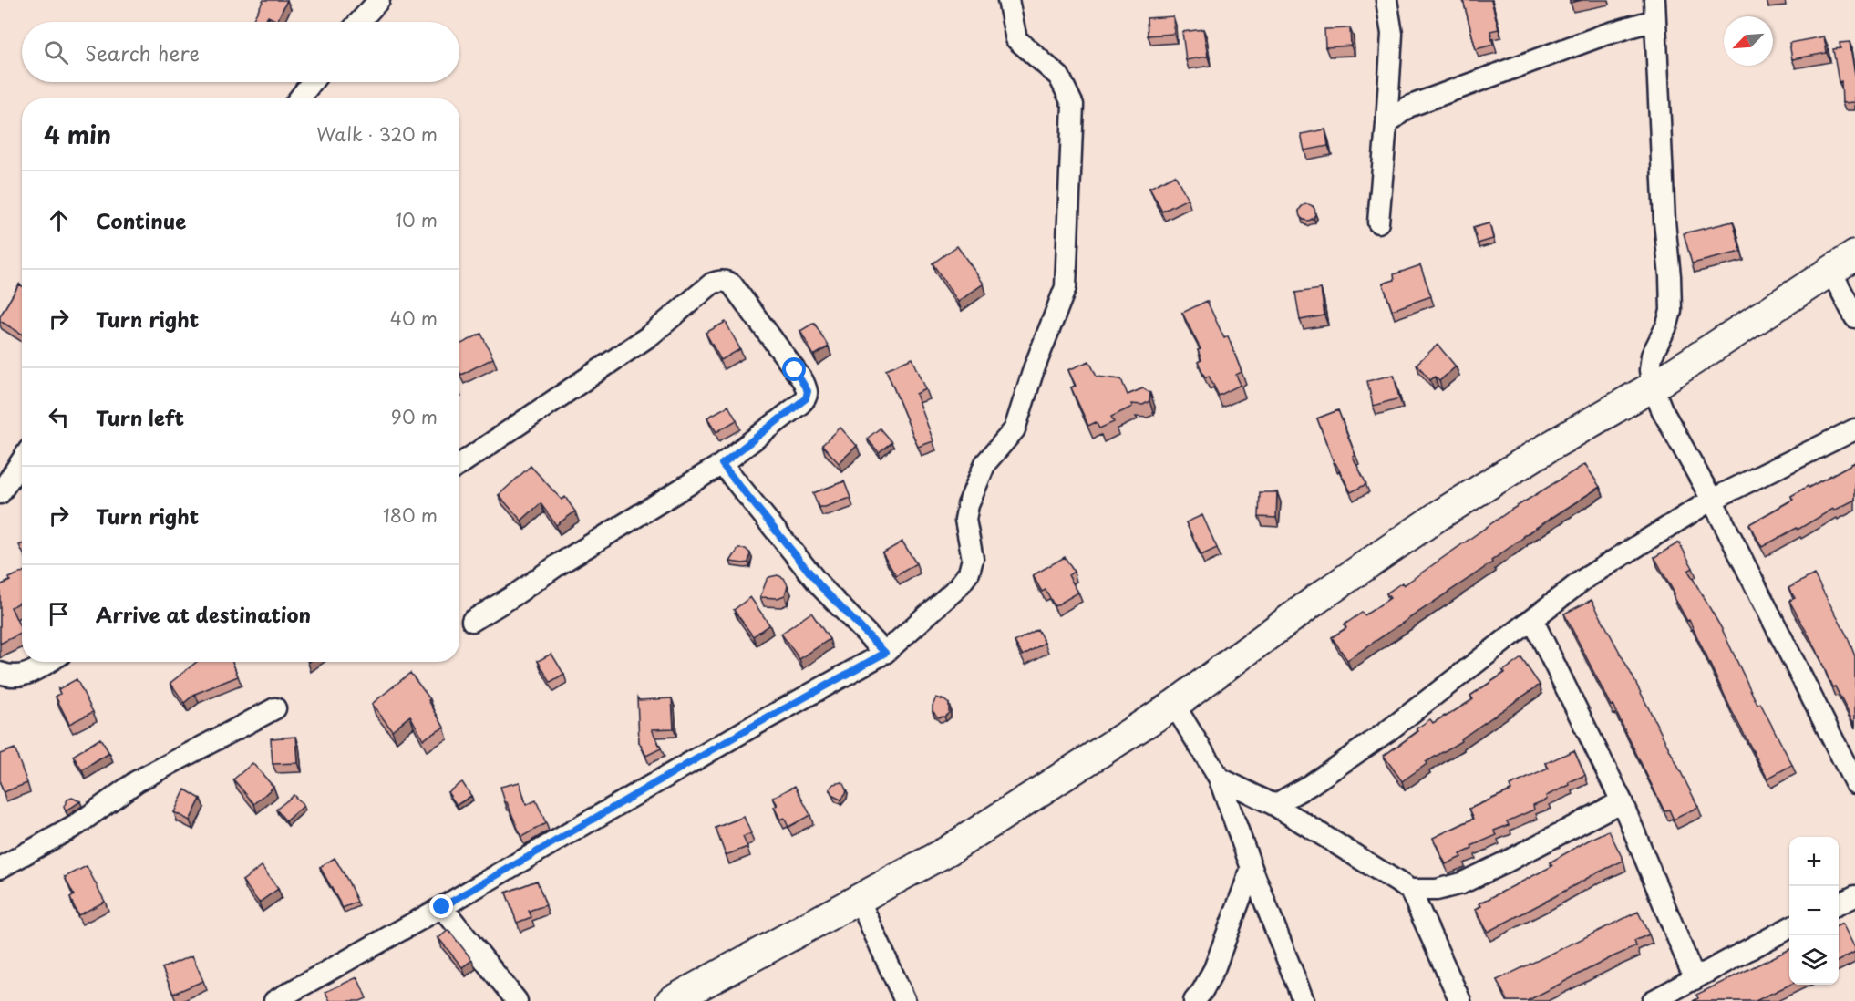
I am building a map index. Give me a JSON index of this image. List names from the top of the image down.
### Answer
{
  "north": "bottom left",
  "page": {
    "search": "Search here",
    "heading": ["4 min", "Walk · 320 m"],
    "list": [
      ["Continue", "10 m"],
      ["Turn right", "40 m"],
      ["Turn left", "90 m"],
      ["Turn right", "180 m"],
      "Arrive at destination"
    ],
    "map_buttons": ["+", "−"]
  }
}
